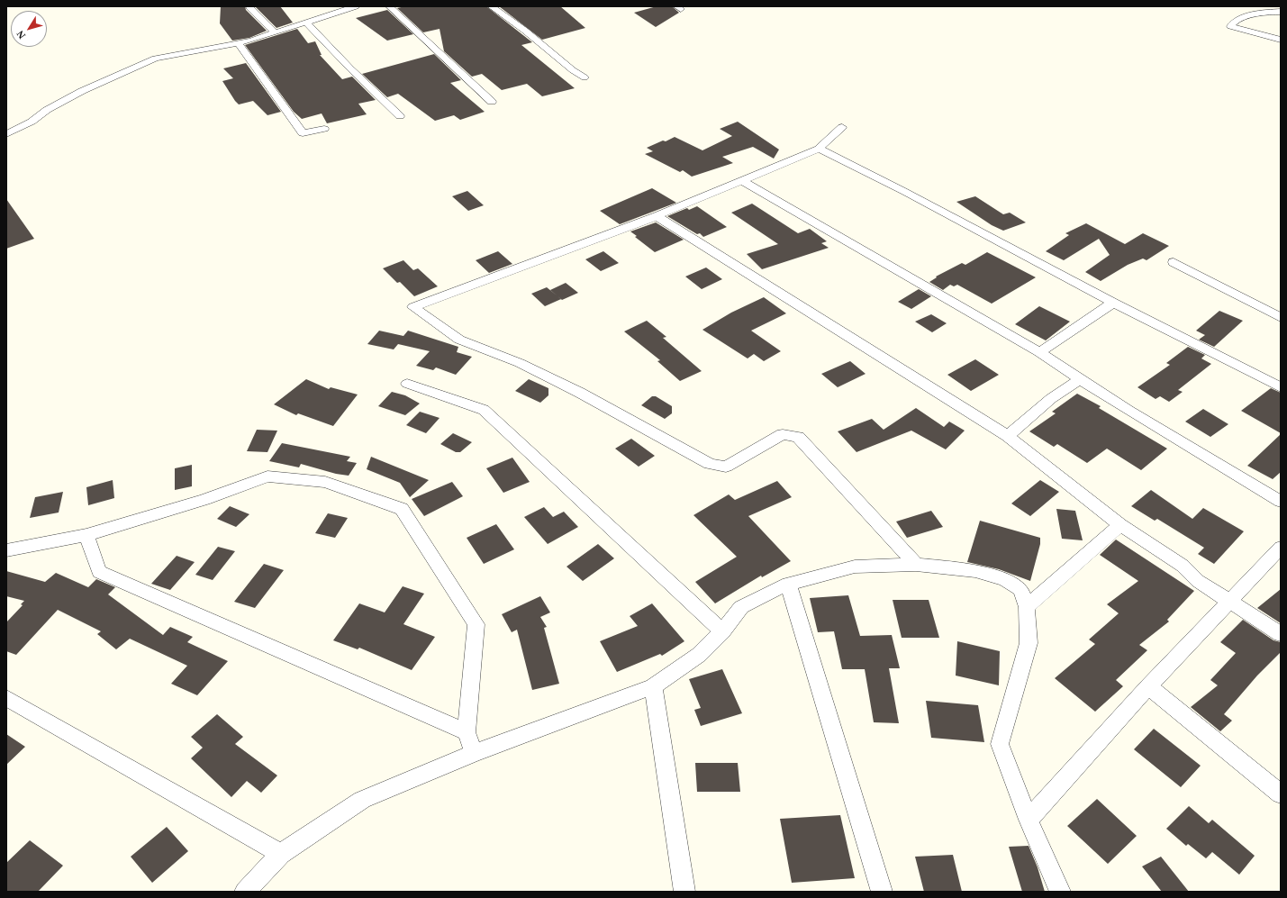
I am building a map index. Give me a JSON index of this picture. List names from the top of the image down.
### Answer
{
  "north": "bottom left"
}
